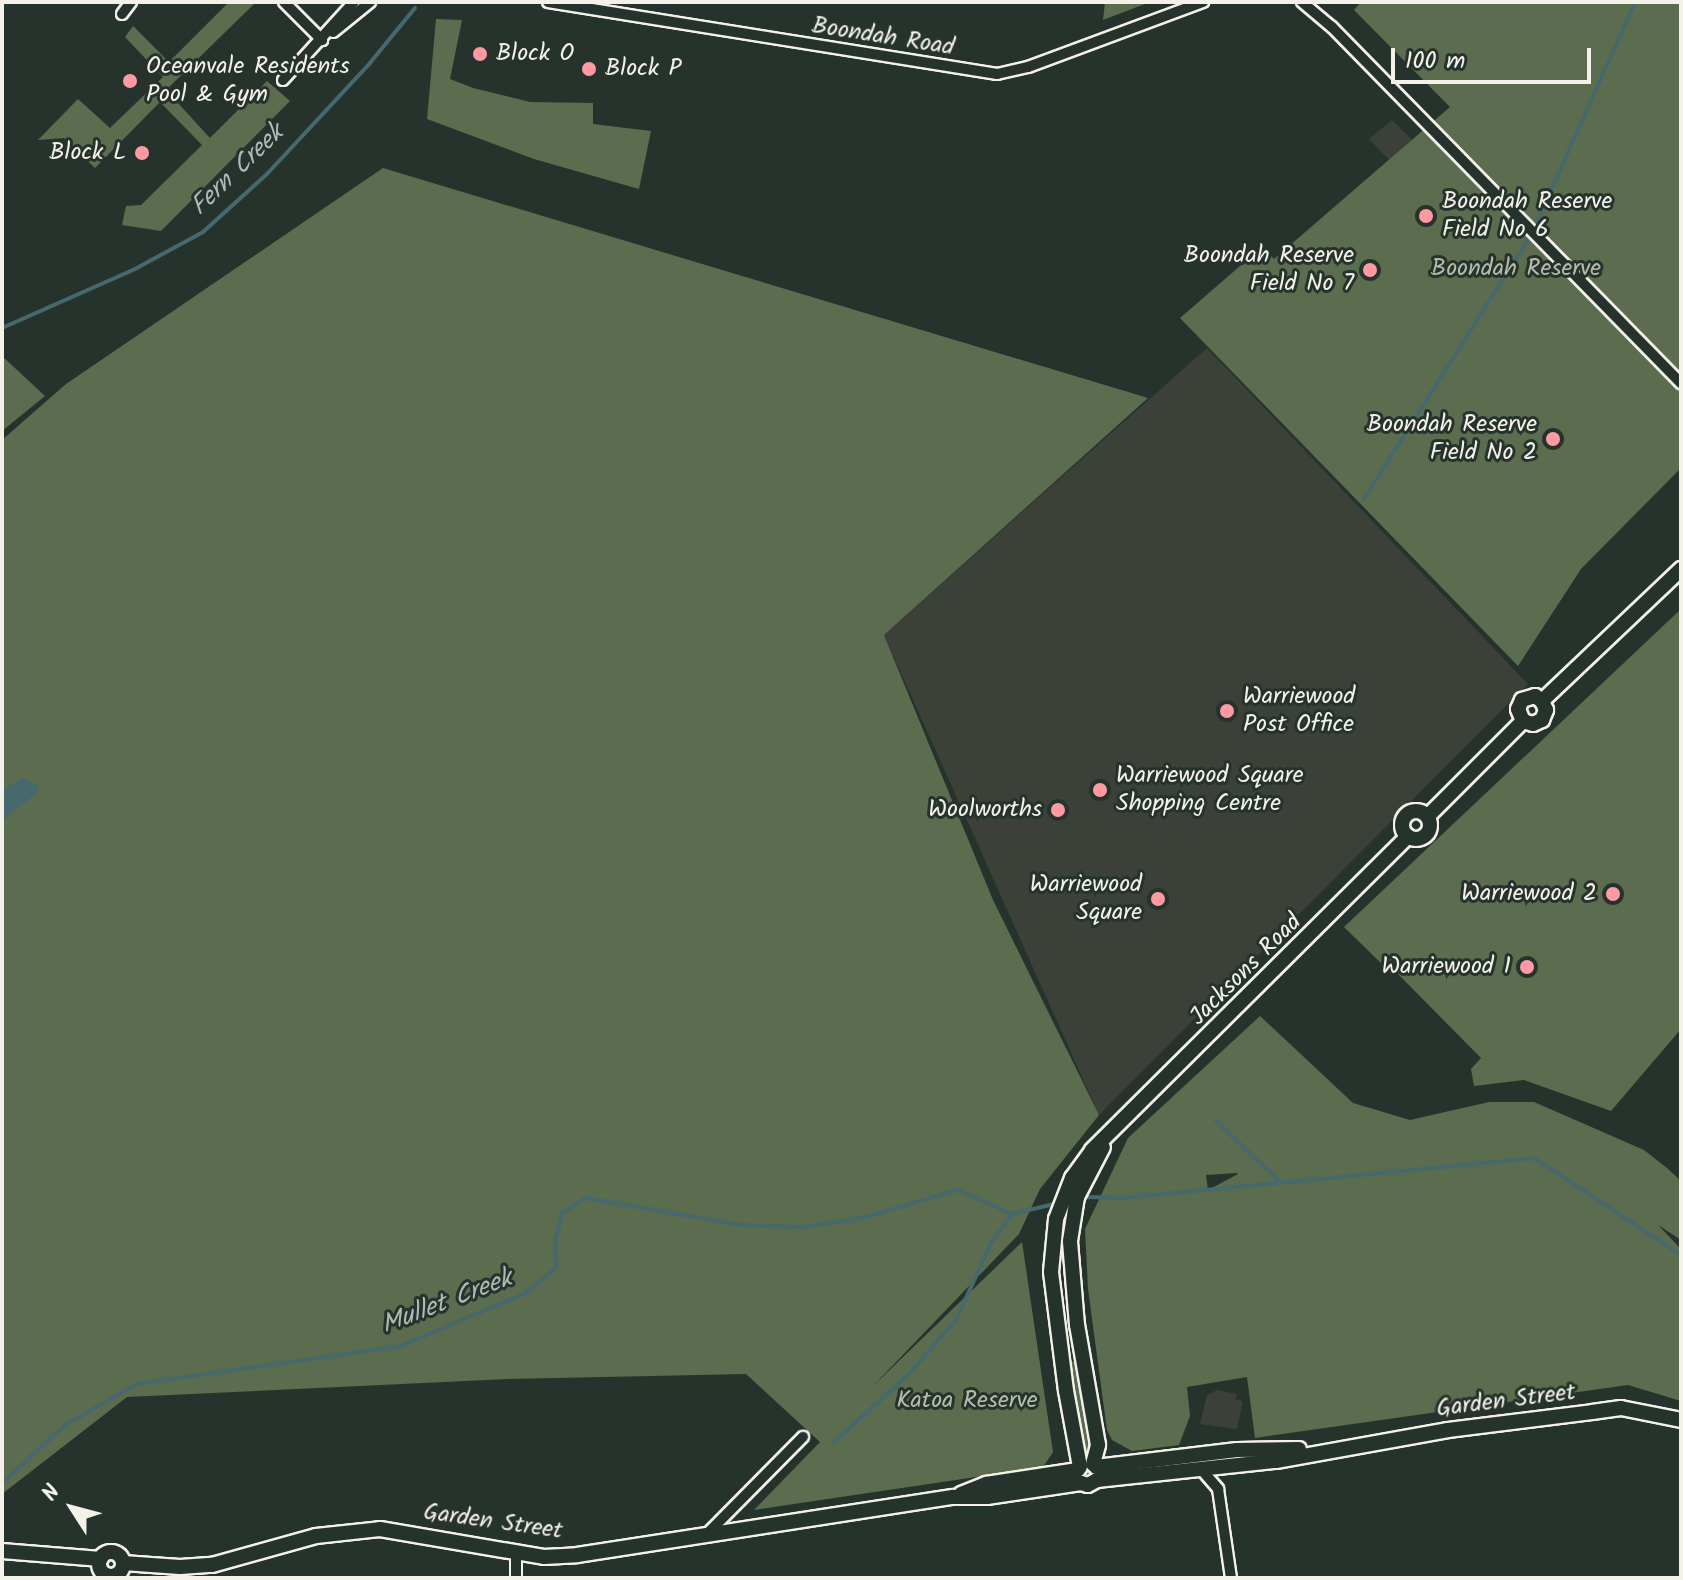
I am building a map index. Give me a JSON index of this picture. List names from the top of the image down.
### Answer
{
  "streets": {
    "street": ["Boondah Road", "Jacksons Road", "Garden Street"]
  },
  "crossings": [
    ["Jacksons Road", "Garden Street"]
  ],
  "water": ["Fern Creek", "Mullet Creek"],
  "parks": ["Boondah Reserve", "Katoa Reserve"],
  "places": [
    "Block O",
    "Block P",
    "Oceanvale Residents Pool & Gym",
    "Block L",
    "Boondah Reserve Field No 6",
    "Boondah Reserve Field No 7",
    "Boondah Reserve Field No 2",
    "Warriewood Post Office",
    "Warriewood Square Shopping Centre",
    "Woolworths",
    "Warriewood 2",
    "Warriewood Square",
    "Warriewood 1"
  ],
  "scale_bar": "100 m",
  "north": "top left"
}
